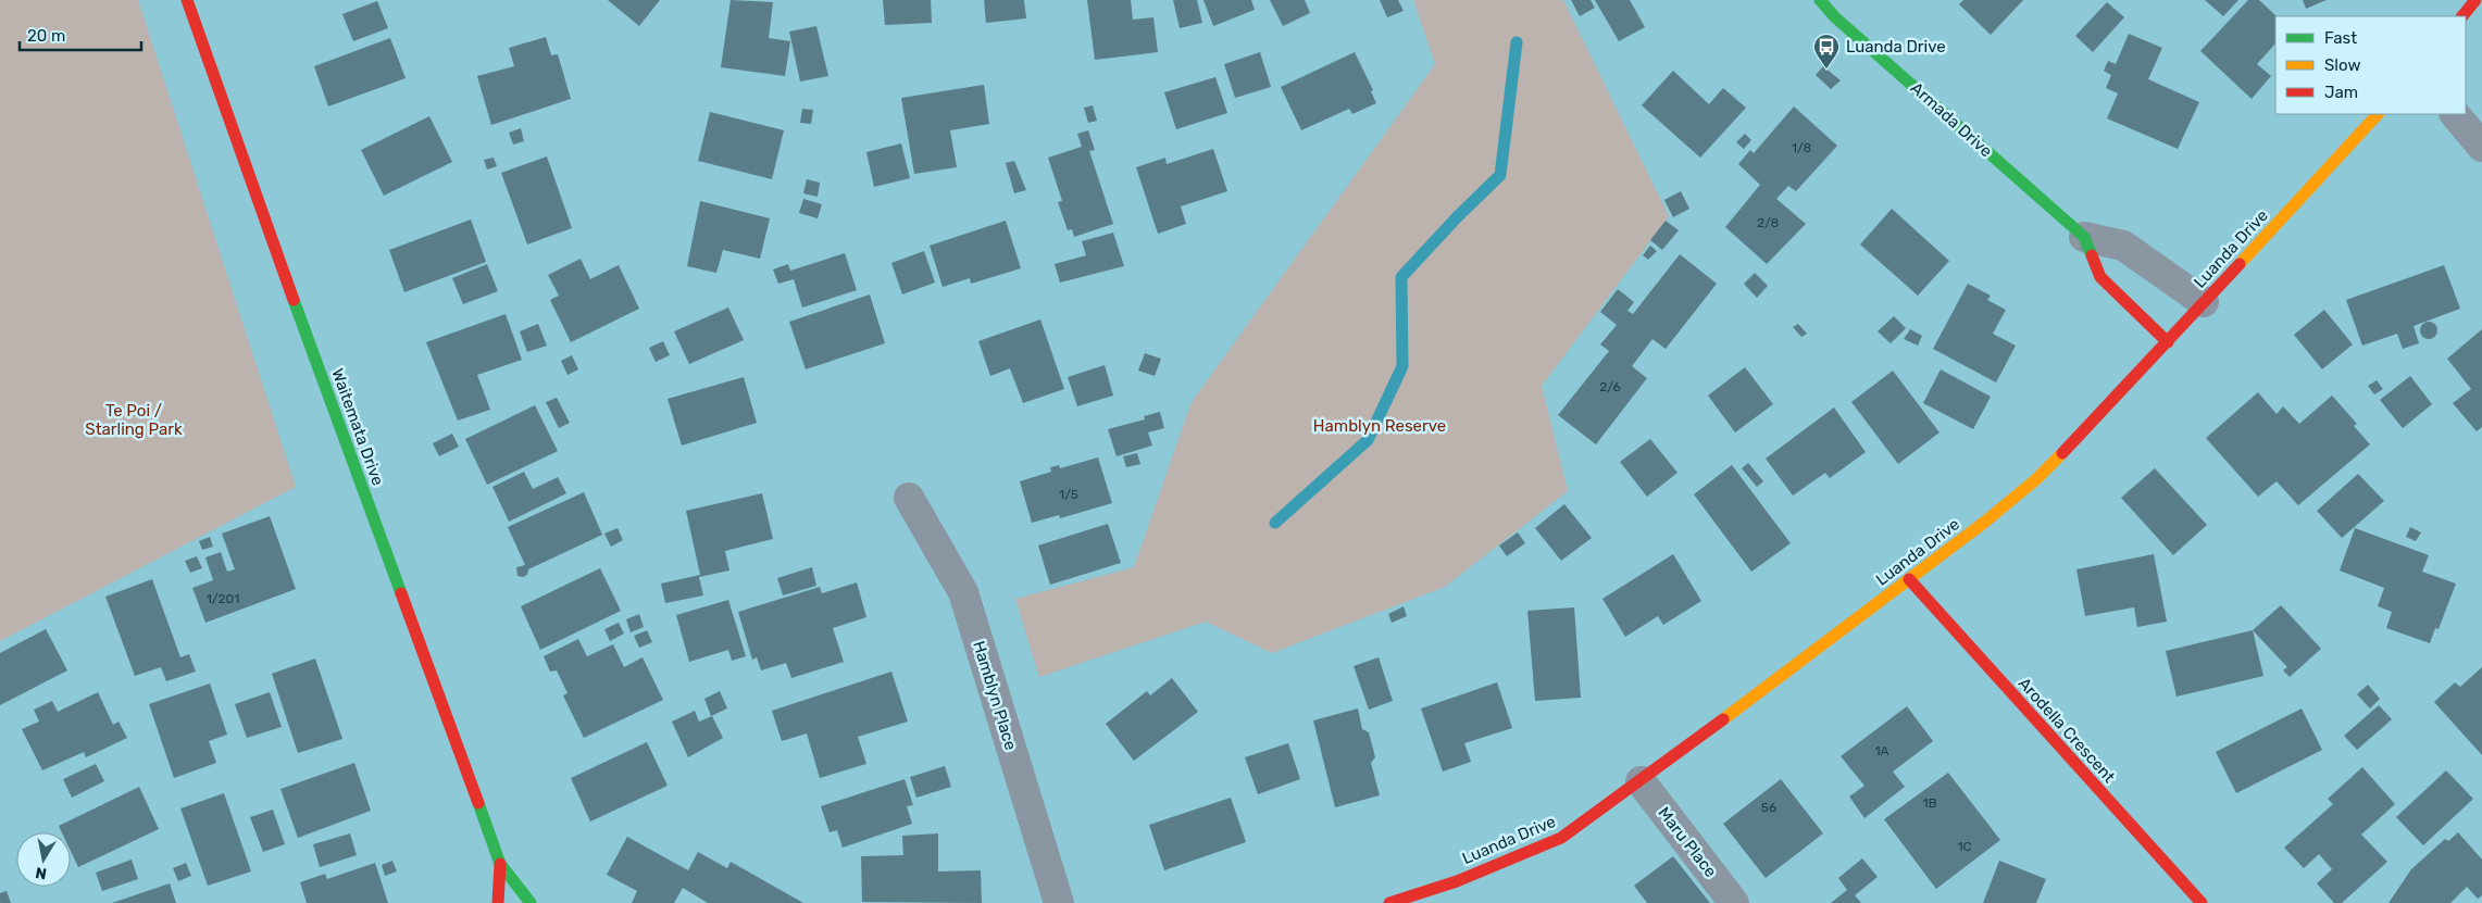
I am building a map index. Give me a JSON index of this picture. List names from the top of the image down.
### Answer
{
  "streets": {
    "street": [
      "Armada Drive",
      "Luanda Drive",
      "Waitemata Drive",
      "Hamblyn Place",
      "Arodella Crescent",
      "Maru Place"
    ]
  },
  "crossings": [
    ["Armada Drive", "Luanda Drive"],
    ["Luanda Drive", "Arodella Crescent"],
    ["Luanda Drive", "Maru Place"]
  ],
  "parks": ["Te Poi / Starling Park", "Hamblyn Reserve"],
  "places": {
    "bus stop": ["Luanda Drive"]
  },
  "house_numbers": [
    "1/8",
    "2/8",
    "2/6",
    "1/5",
    "1/201",
    "1A",
    "1B",
    "56",
    "1C"
  ],
  "legend": ["Fast", "Slow", "Jam"],
  "scale_bar": "20 m",
  "north": "bottom"
}
